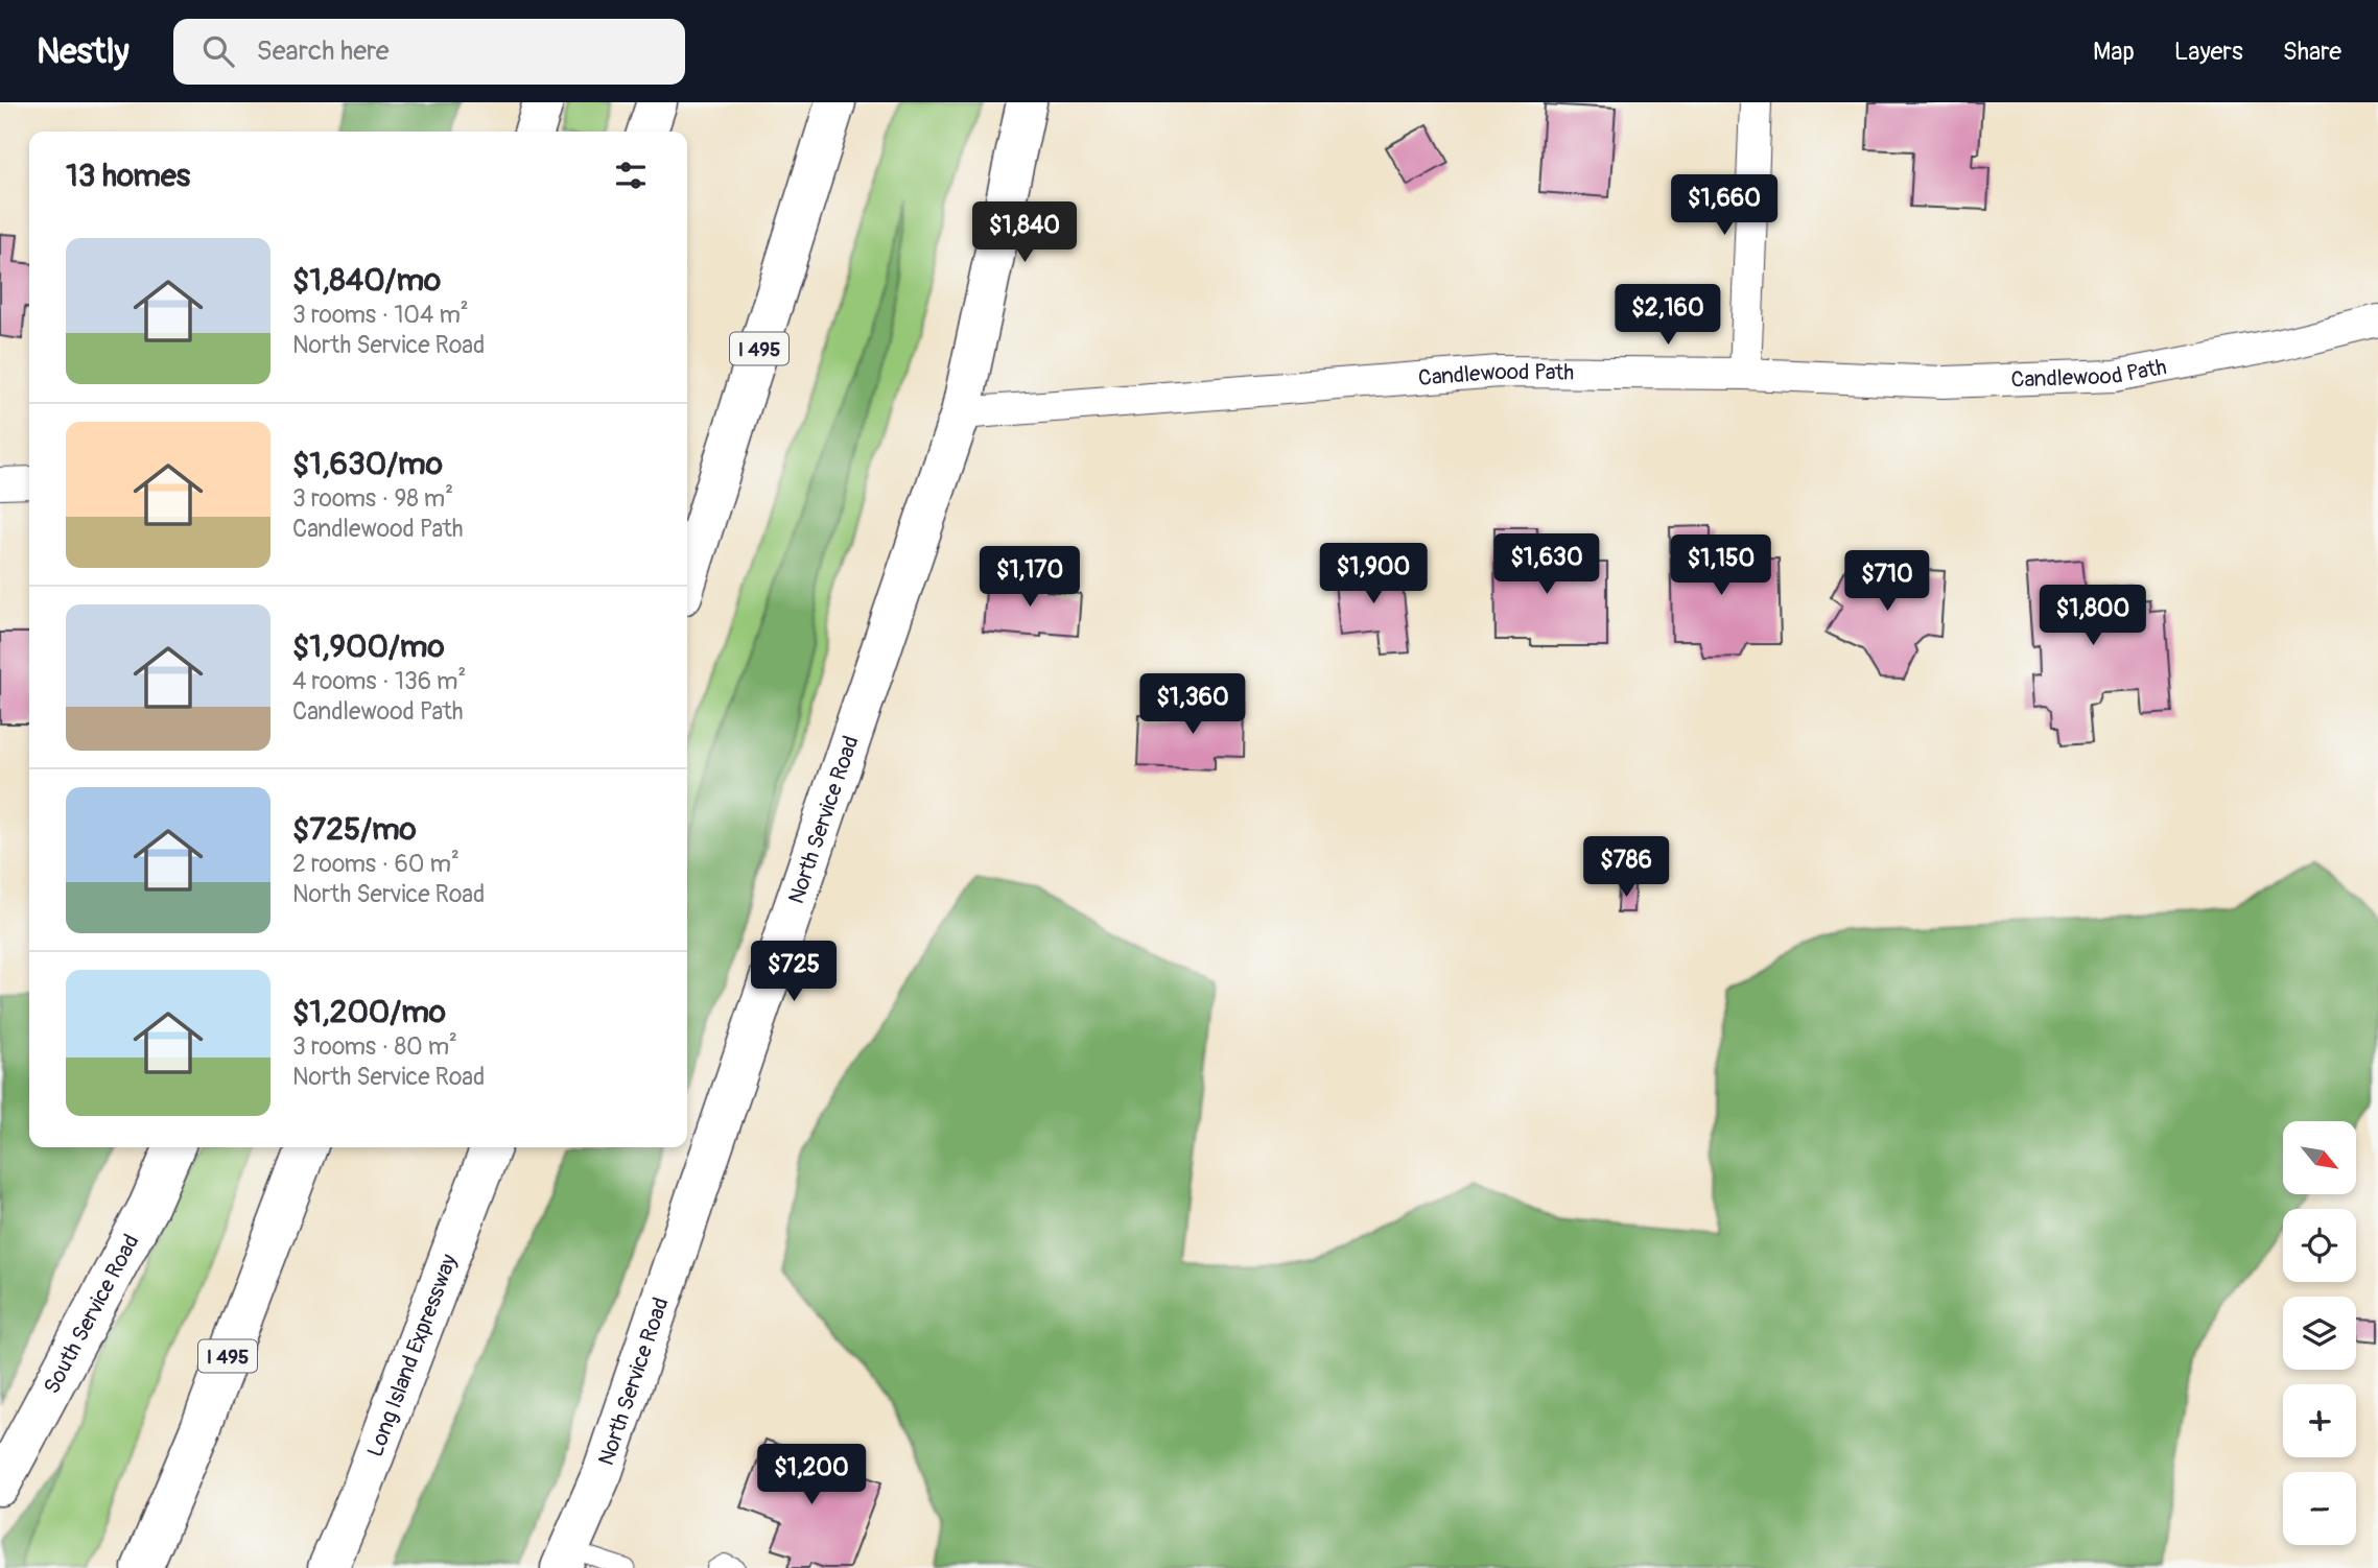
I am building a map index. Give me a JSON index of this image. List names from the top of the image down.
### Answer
{
  "streets": {
    "main road": [
      "I 495",
      "North Service Road",
      "South Service Road",
      "Long Island Expressway"
    ],
    "street": ["Candlewood Path"]
  },
  "crossings": [
    ["Candlewood Path", "North Service Road"]
  ],
  "north": "bottom right",
  "page": {
    "header": "Nestly",
    "search": "Search here",
    "nav": ["Map", "Layers", "Share"],
    "heading": "13 homes",
    "price": [
      "$1,660",
      "$1,840",
      "$2,160",
      "$1,630",
      "$1,150",
      "$1,900",
      "$1,170",
      "$710",
      "$1,800",
      "$1,360",
      "$786",
      "$725",
      "$1,200"
    ],
    "list": [
      {
        "name": "$1,840/mo",
        "note": "3 rooms · 104 m² · North Service Road"
      },
      {
        "name": "$1,630/mo",
        "note": "3 rooms · 98 m² · Candlewood Path"
      },
      {
        "name": "$1,900/mo",
        "note": "4 rooms · 136 m² · Candlewood Path"
      },
      {
        "name": "$725/mo",
        "note": "2 rooms · 60 m² · North Service Road"
      },
      {
        "name": "$1,200/mo",
        "note": "3 rooms · 80 m² · North Service Road"
      }
    ],
    "map_buttons": ["+", "−"]
  }
}
